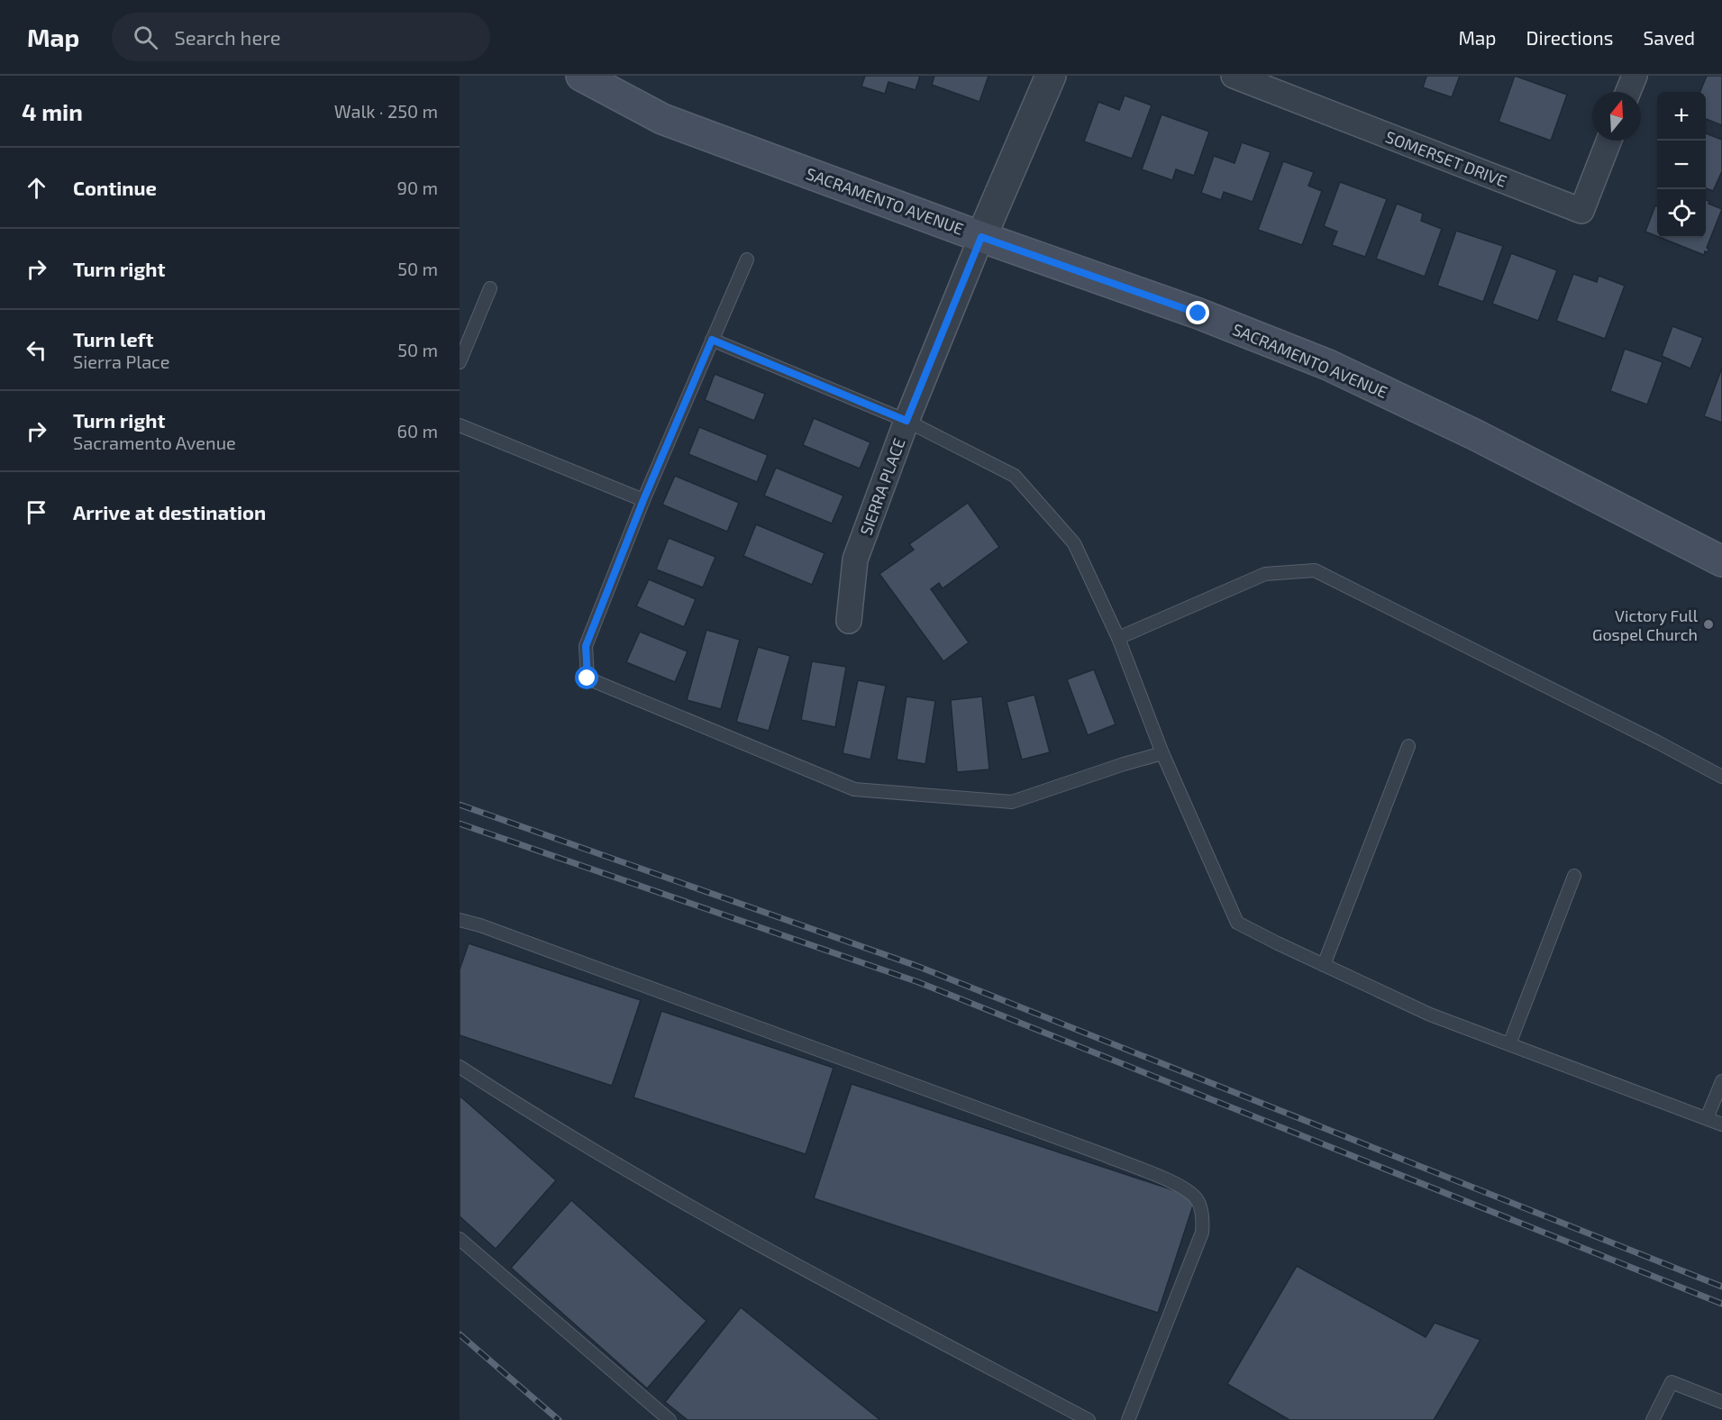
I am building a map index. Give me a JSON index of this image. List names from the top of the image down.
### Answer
{
  "streets": {
    "main road": ["SACRAMENTO AVENUE"],
    "street": ["SOMERSET DRIVE", "SIERRA PLACE"]
  },
  "crossings": [
    ["SACRAMENTO AVENUE", "SIERRA PLACE"]
  ],
  "places": ["Victory Full Gospel Church"],
  "north": "top",
  "page": {
    "header": "Map",
    "search": "Search here",
    "nav": ["Map", "Directions", "Saved"],
    "heading": ["4 min", "Walk · 250 m"],
    "map_buttons": ["+", "−"],
    "list": [
      ["Continue", "90 m"],
      ["Turn right", "50 m"],
      ["Turn left", "Sierra Place", "50 m"],
      ["Turn right", "Sacramento Avenue", "60 m"],
      "Arrive at destination"
    ]
  }
}
